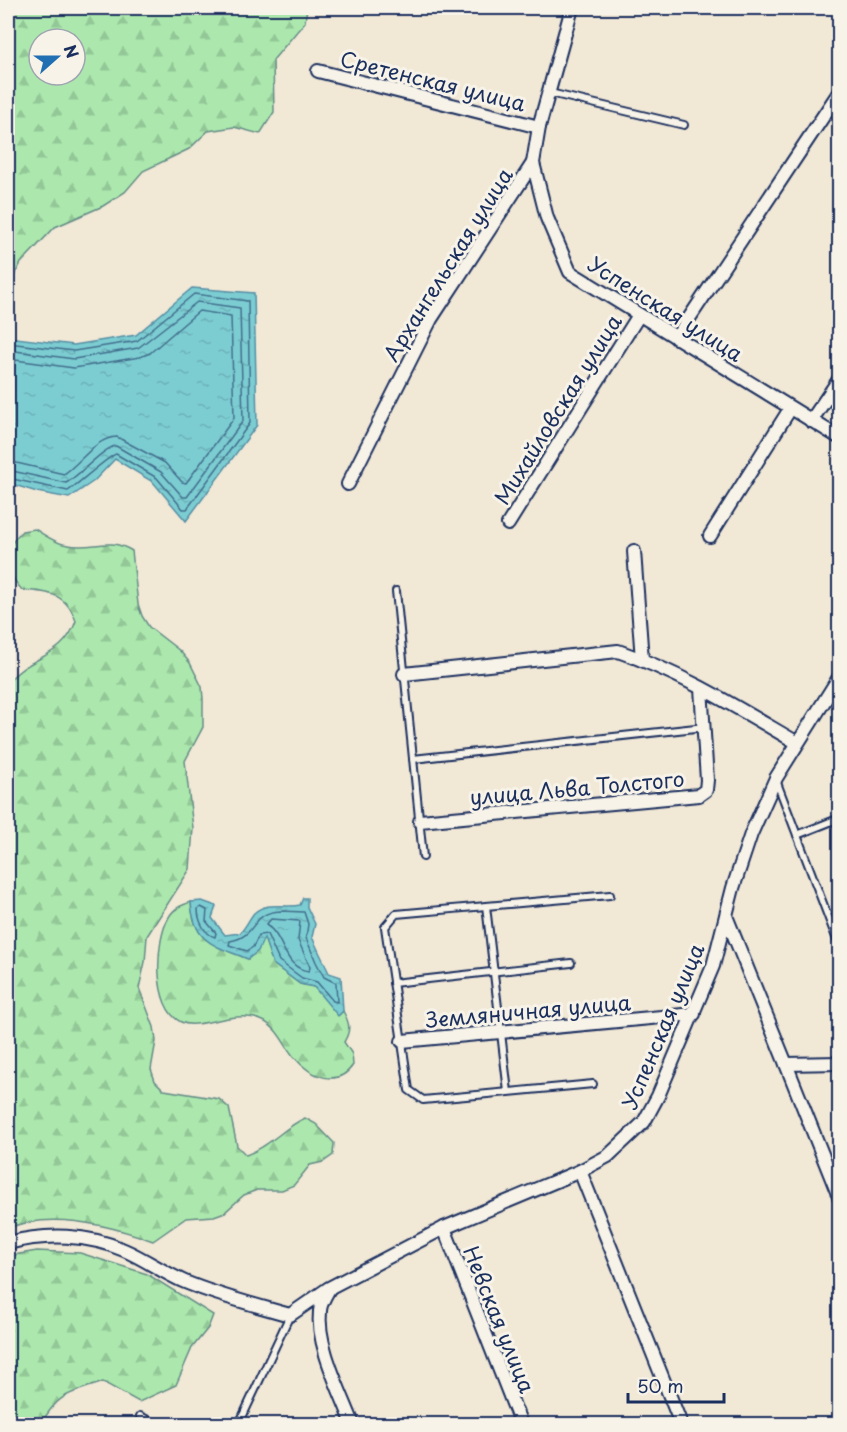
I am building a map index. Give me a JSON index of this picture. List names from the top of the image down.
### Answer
{
  "streets": {
    "street": [
      "Сретенская улица",
      "Архангельская улица",
      "Успенская улица",
      "Михайловская улица",
      "улица Льва Толстого",
      "Земляничная улица",
      "Невская улица"
    ]
  },
  "crossings": [
    ["Сретенская улица", "Успенская улица"],
    ["Архангельская улица", "Успенская улица"],
    ["Успенская улица", "Михайловская улица"],
    ["Успенская улица", "Земляничная улица"],
    ["Успенская улица", "Невская улица"]
  ],
  "scale_bar": "50 m",
  "north": "right"
}
